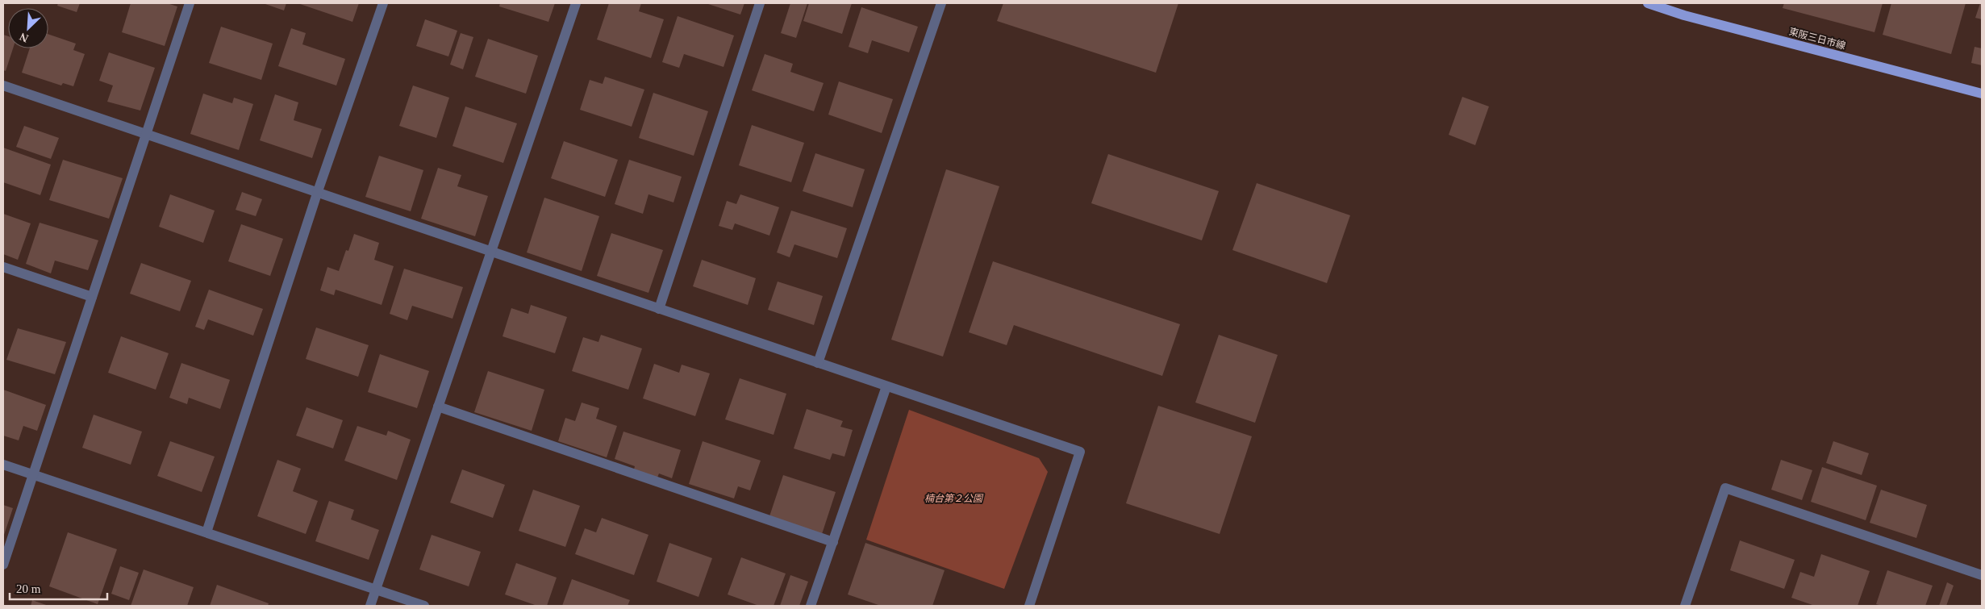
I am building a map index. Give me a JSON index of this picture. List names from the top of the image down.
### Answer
{
  "streets": {
    "main road": ["東阪三日市線"]
  },
  "parks": ["楠台第２公園"],
  "scale_bar": "20 m",
  "north": "bottom left"
}
